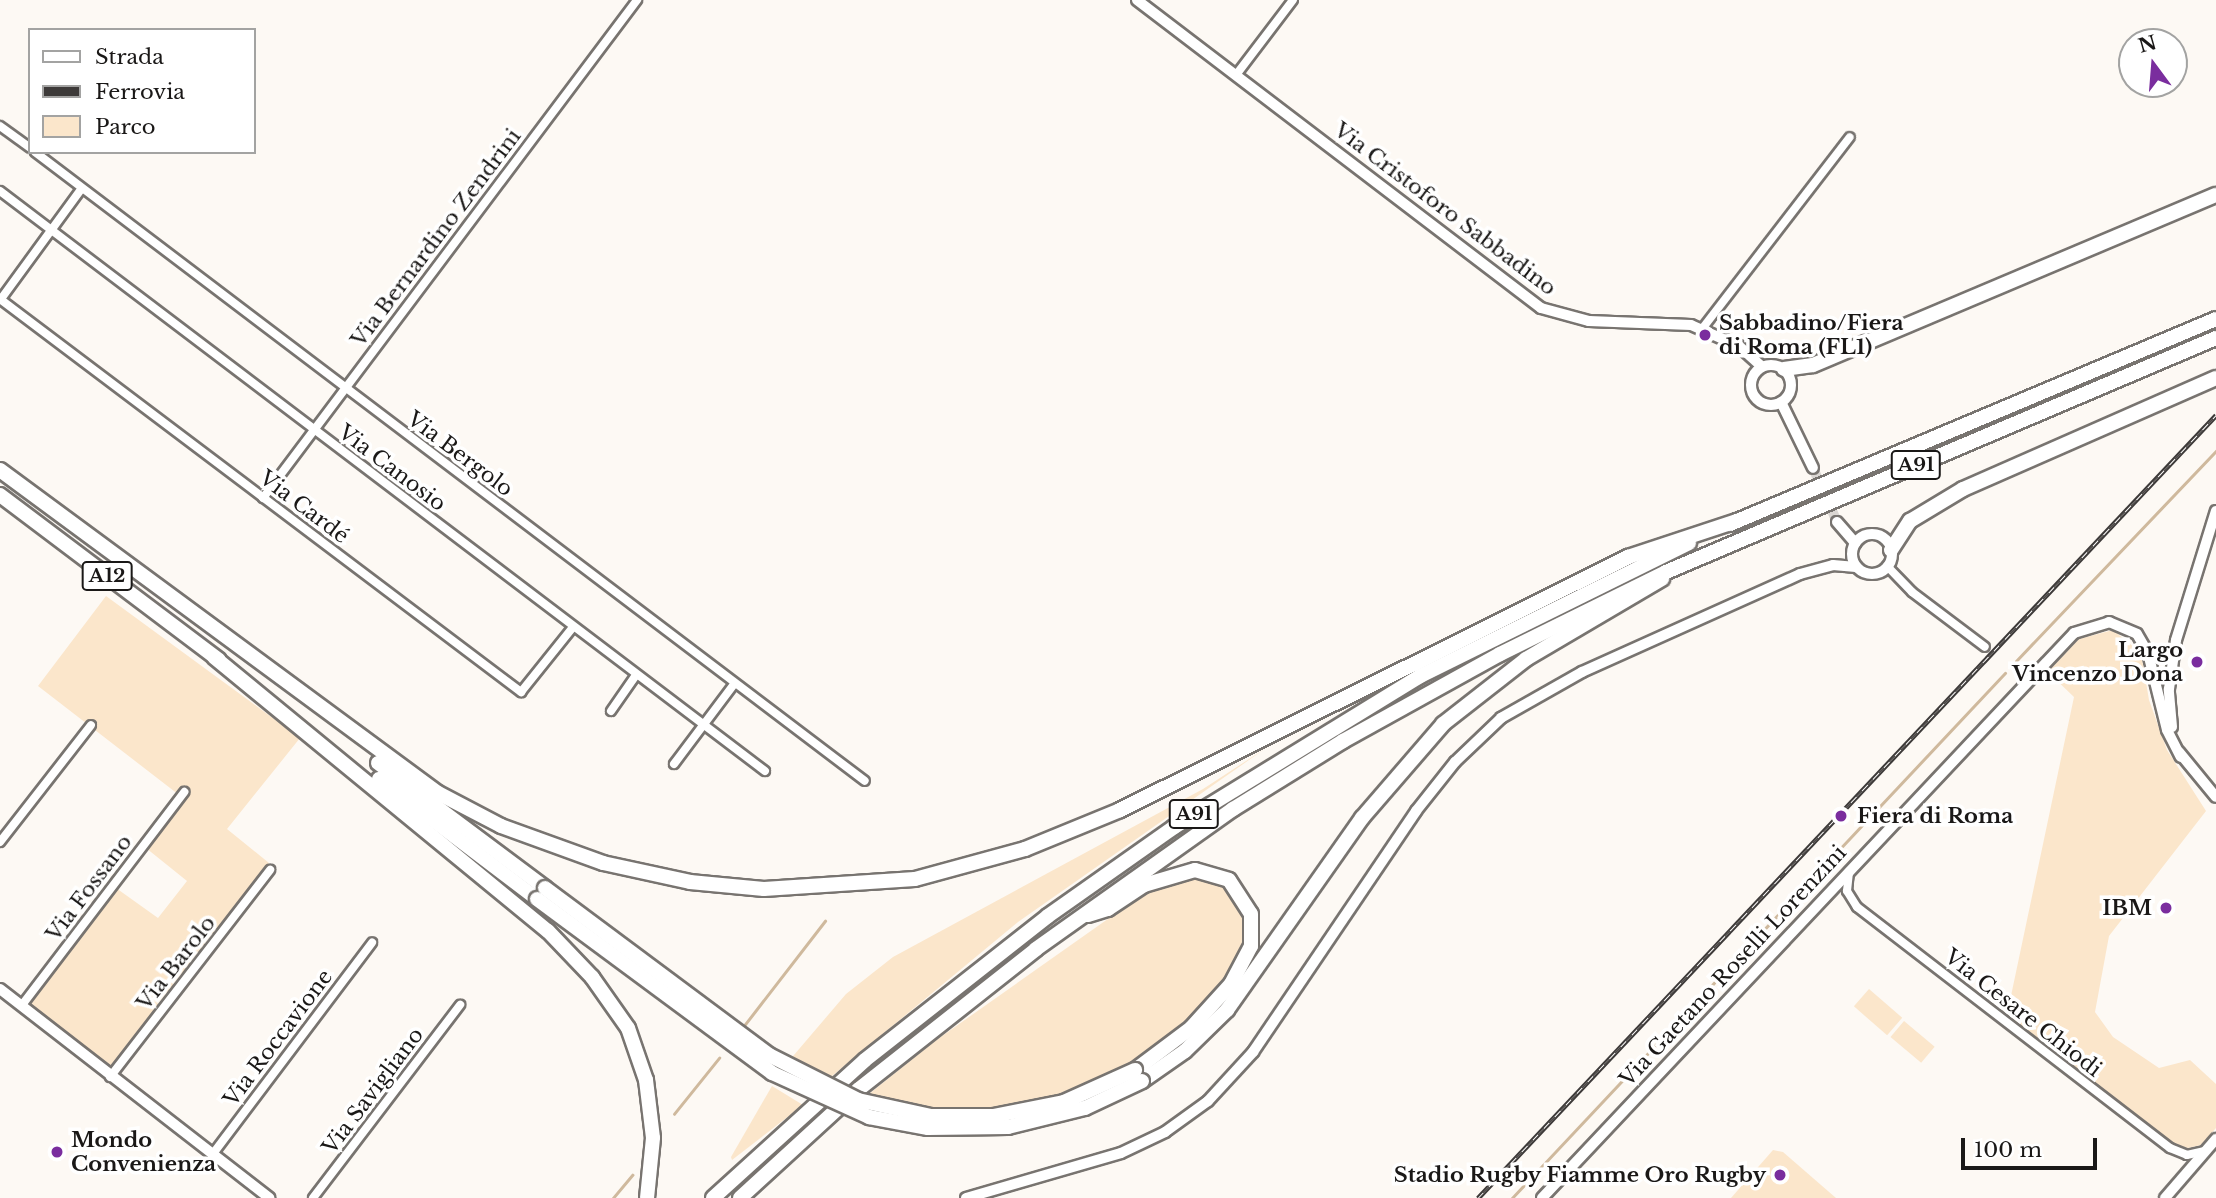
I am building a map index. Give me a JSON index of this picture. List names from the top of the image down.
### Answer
{
  "streets": {
    "highway": ["A91", "A12"],
    "street": [
      "Via Cristoforo Sabbadino",
      "Via Bernardino Zendrini",
      "Via Bergolo",
      "Via Canosio",
      "Via Cardé",
      "Via Fossano",
      "Via Barolo",
      "Via Gaetano Roselli Lorenzini",
      "Via Cesare Chiodi",
      "Via Roccavione",
      "Via Savigliano"
    ]
  },
  "crossings": [
    ["Via Bernardino Zendrini", "Via Bergolo"],
    ["Via Bernardino Zendrini", "Via Canosio"],
    ["Via Bernardino Zendrini", "Via Cardé"],
    ["Via Canosio", "Via Cardé"],
    ["Via Gaetano Roselli Lorenzini", "Via Cesare Chiodi"]
  ],
  "places": [
    "Sabbadino/Fiera di Roma (FL1)",
    "Largo Vincenzo Dona",
    "Fiera di Roma",
    "IBM",
    "Mondo Convenienza",
    "Stadio Rugby Fiamme Oro Rugby"
  ],
  "legend": ["Strada", "Ferrovia", "Parco"],
  "scale_bar": "100 m",
  "north": "top"
}
